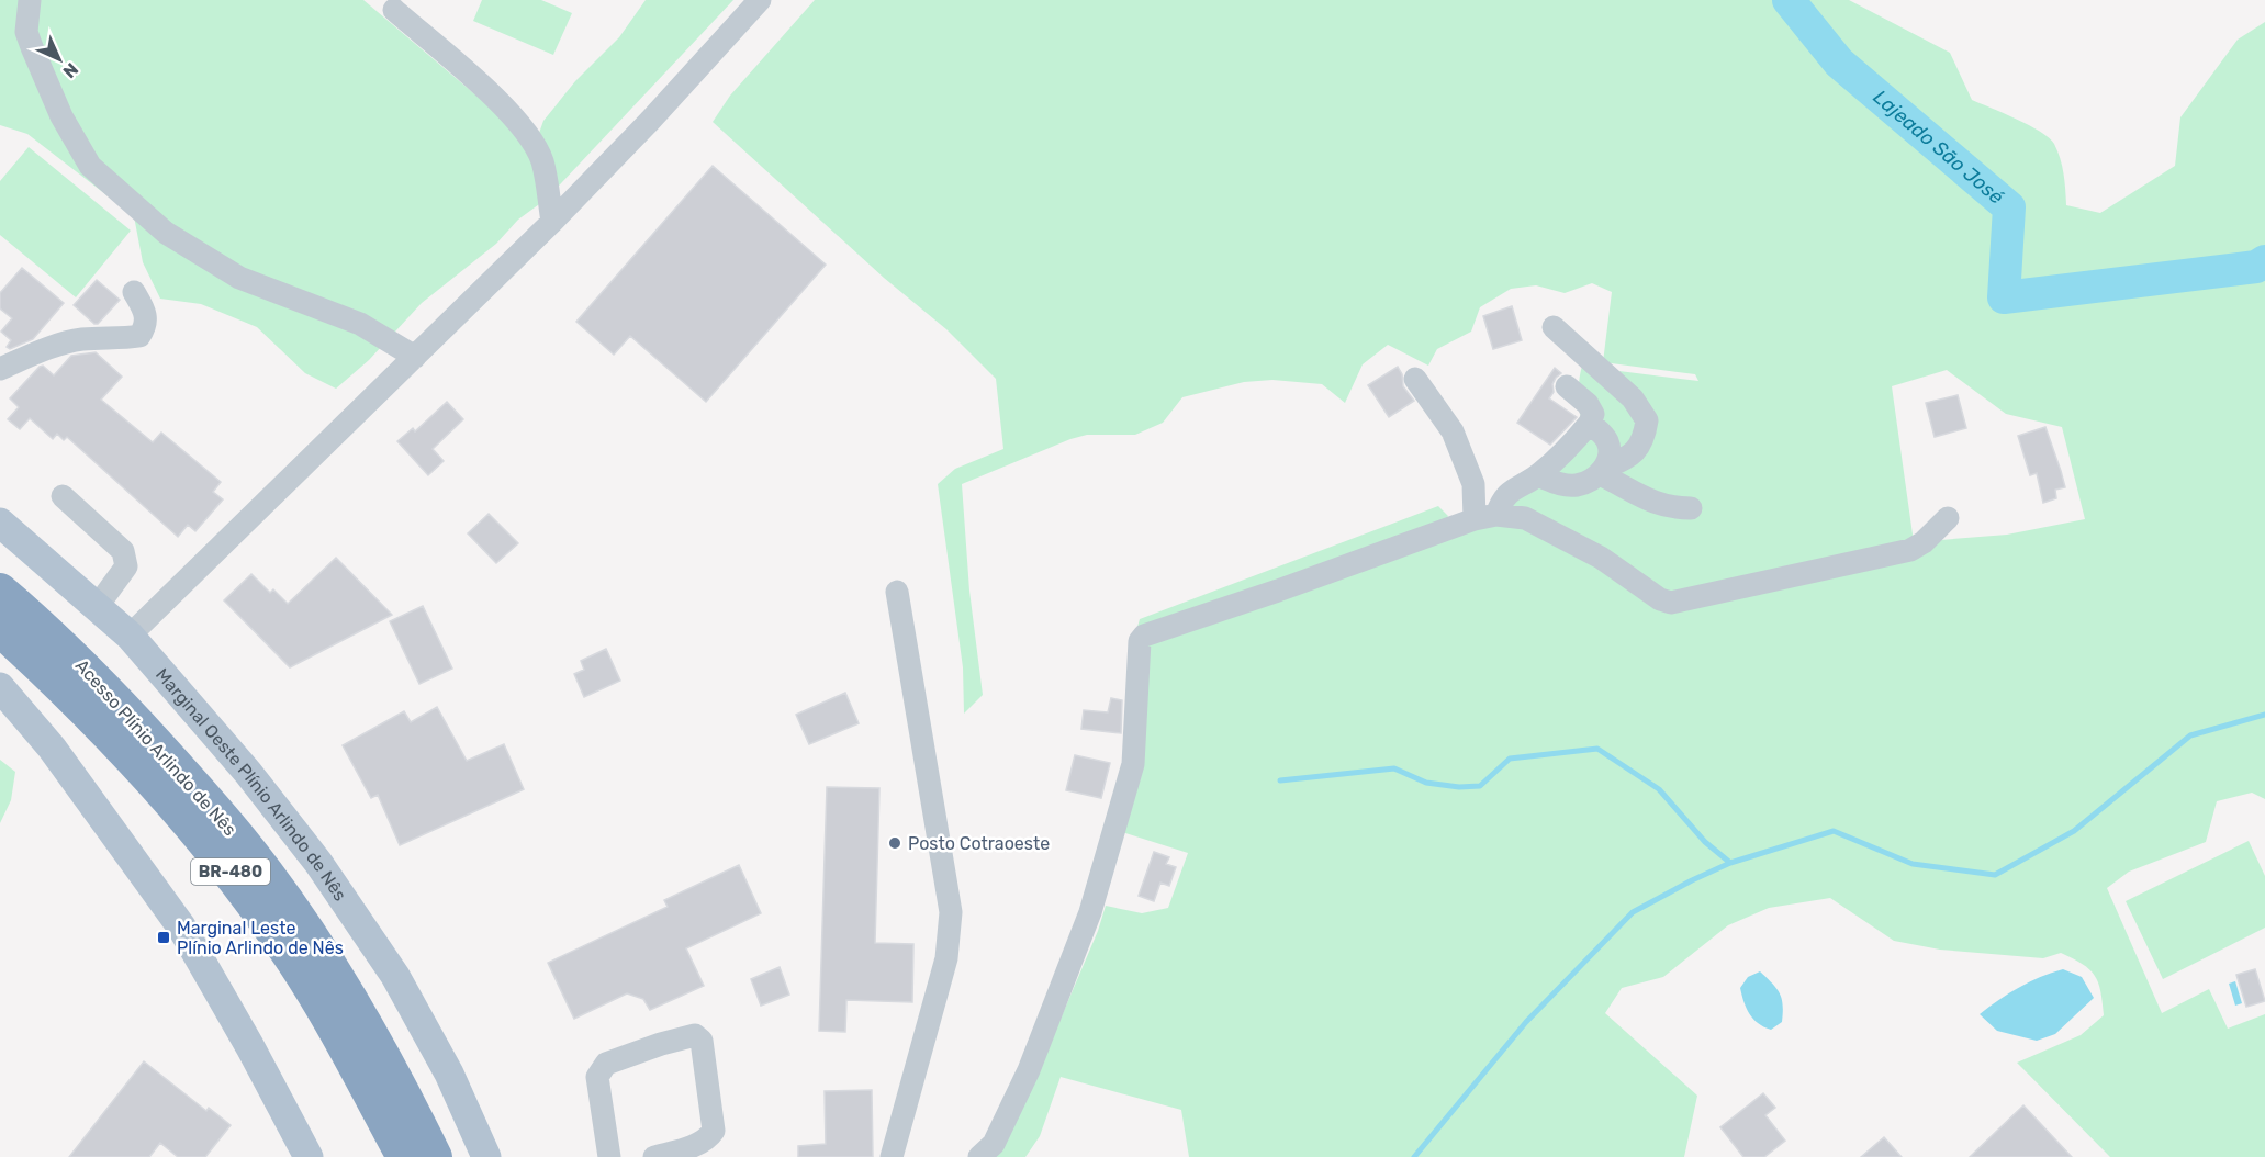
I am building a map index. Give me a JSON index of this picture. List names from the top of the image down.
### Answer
{
  "streets": {
    "highway": ["Acesso Plínio Arlindo de Nês", "BR-480"],
    "main road": ["Marginal Oeste Plínio Arlindo de Nês"]
  },
  "water": ["Lajeado São José"],
  "places": {
    "other": ["Posto Cotraoeste"],
    "transit": ["Marginal Leste Plínio Arlindo de Nês"]
  },
  "north": "bottom right"
}
